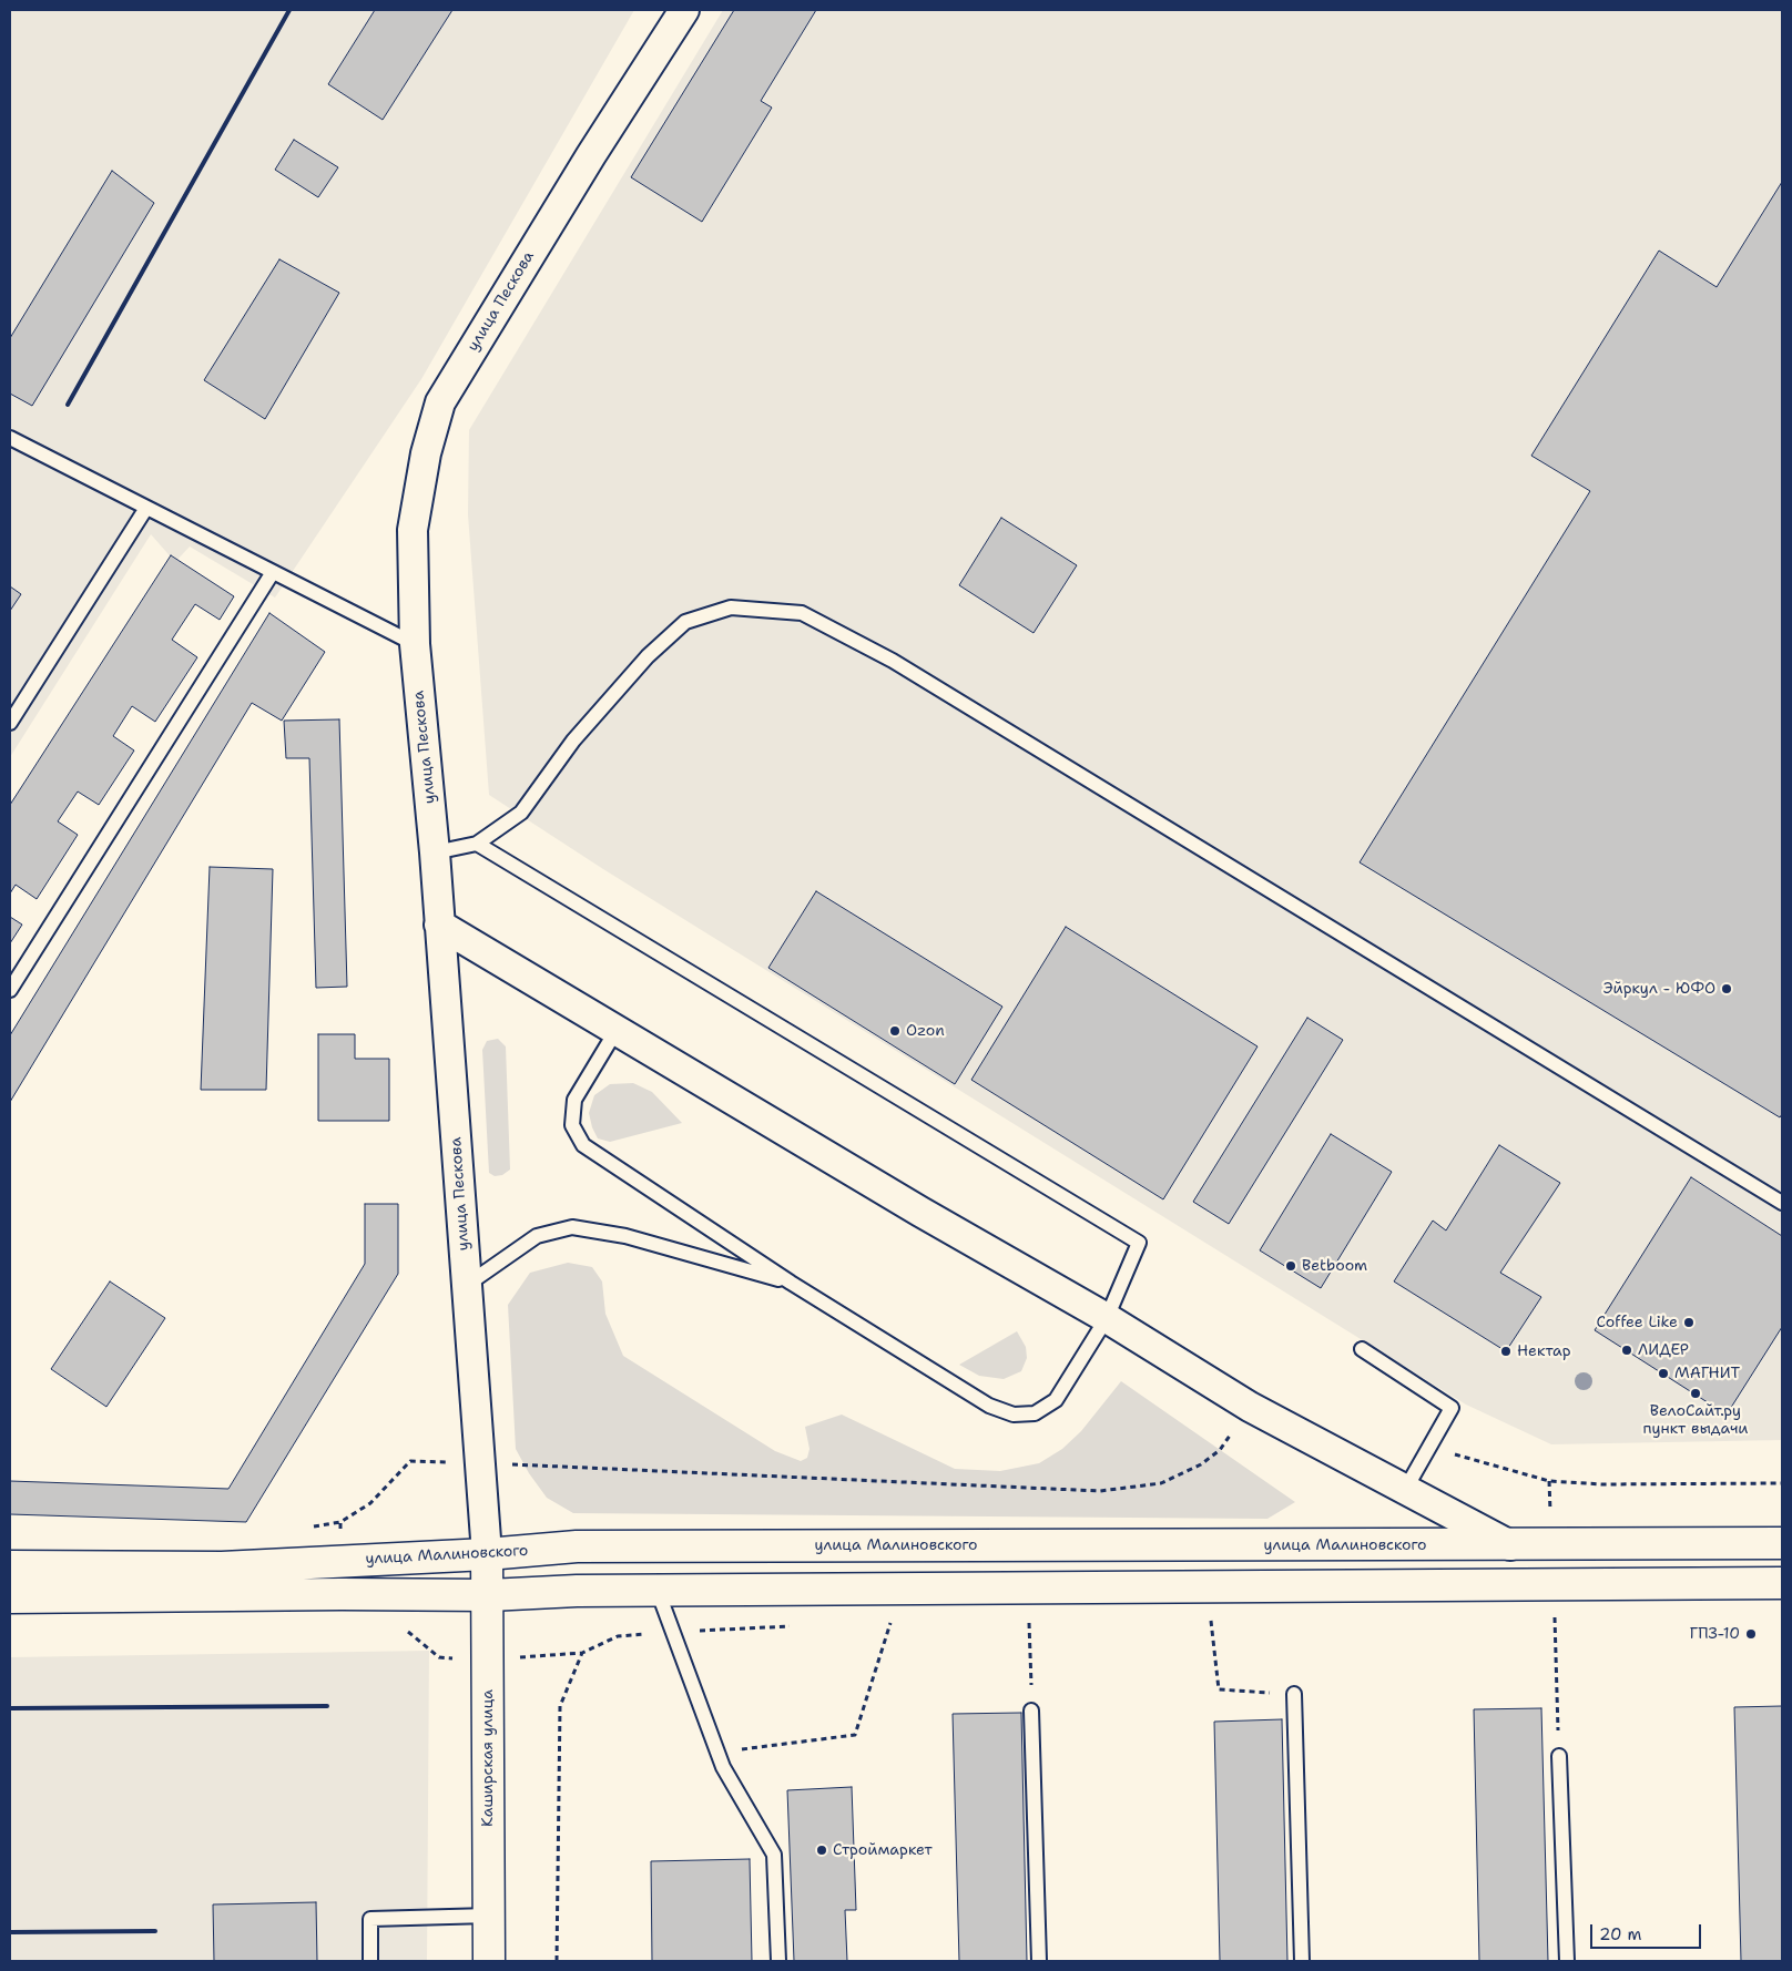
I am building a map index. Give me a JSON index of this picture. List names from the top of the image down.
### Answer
{
  "streets": {
    "main road": ["улица Малиновского", "Каширская улица"],
    "street": ["улица Пескова"]
  },
  "crossings": [
    ["улица Пескова", "улица Малиновского"],
    ["улица Пескова", "Каширская улица"],
    ["улица Малиновского", "Каширская улица"]
  ],
  "places": [
    "Эйркул - ЮФО",
    "Ozon",
    "Betboom",
    "Coffee Like",
    "ЛИДЕР",
    "Нектар",
    "МАГНИТ",
    "ВелоСайт.ру пункт выдачи",
    "ГПЗ-10",
    "Строймаркет"
  ],
  "scale_bar": "20 m"
}
